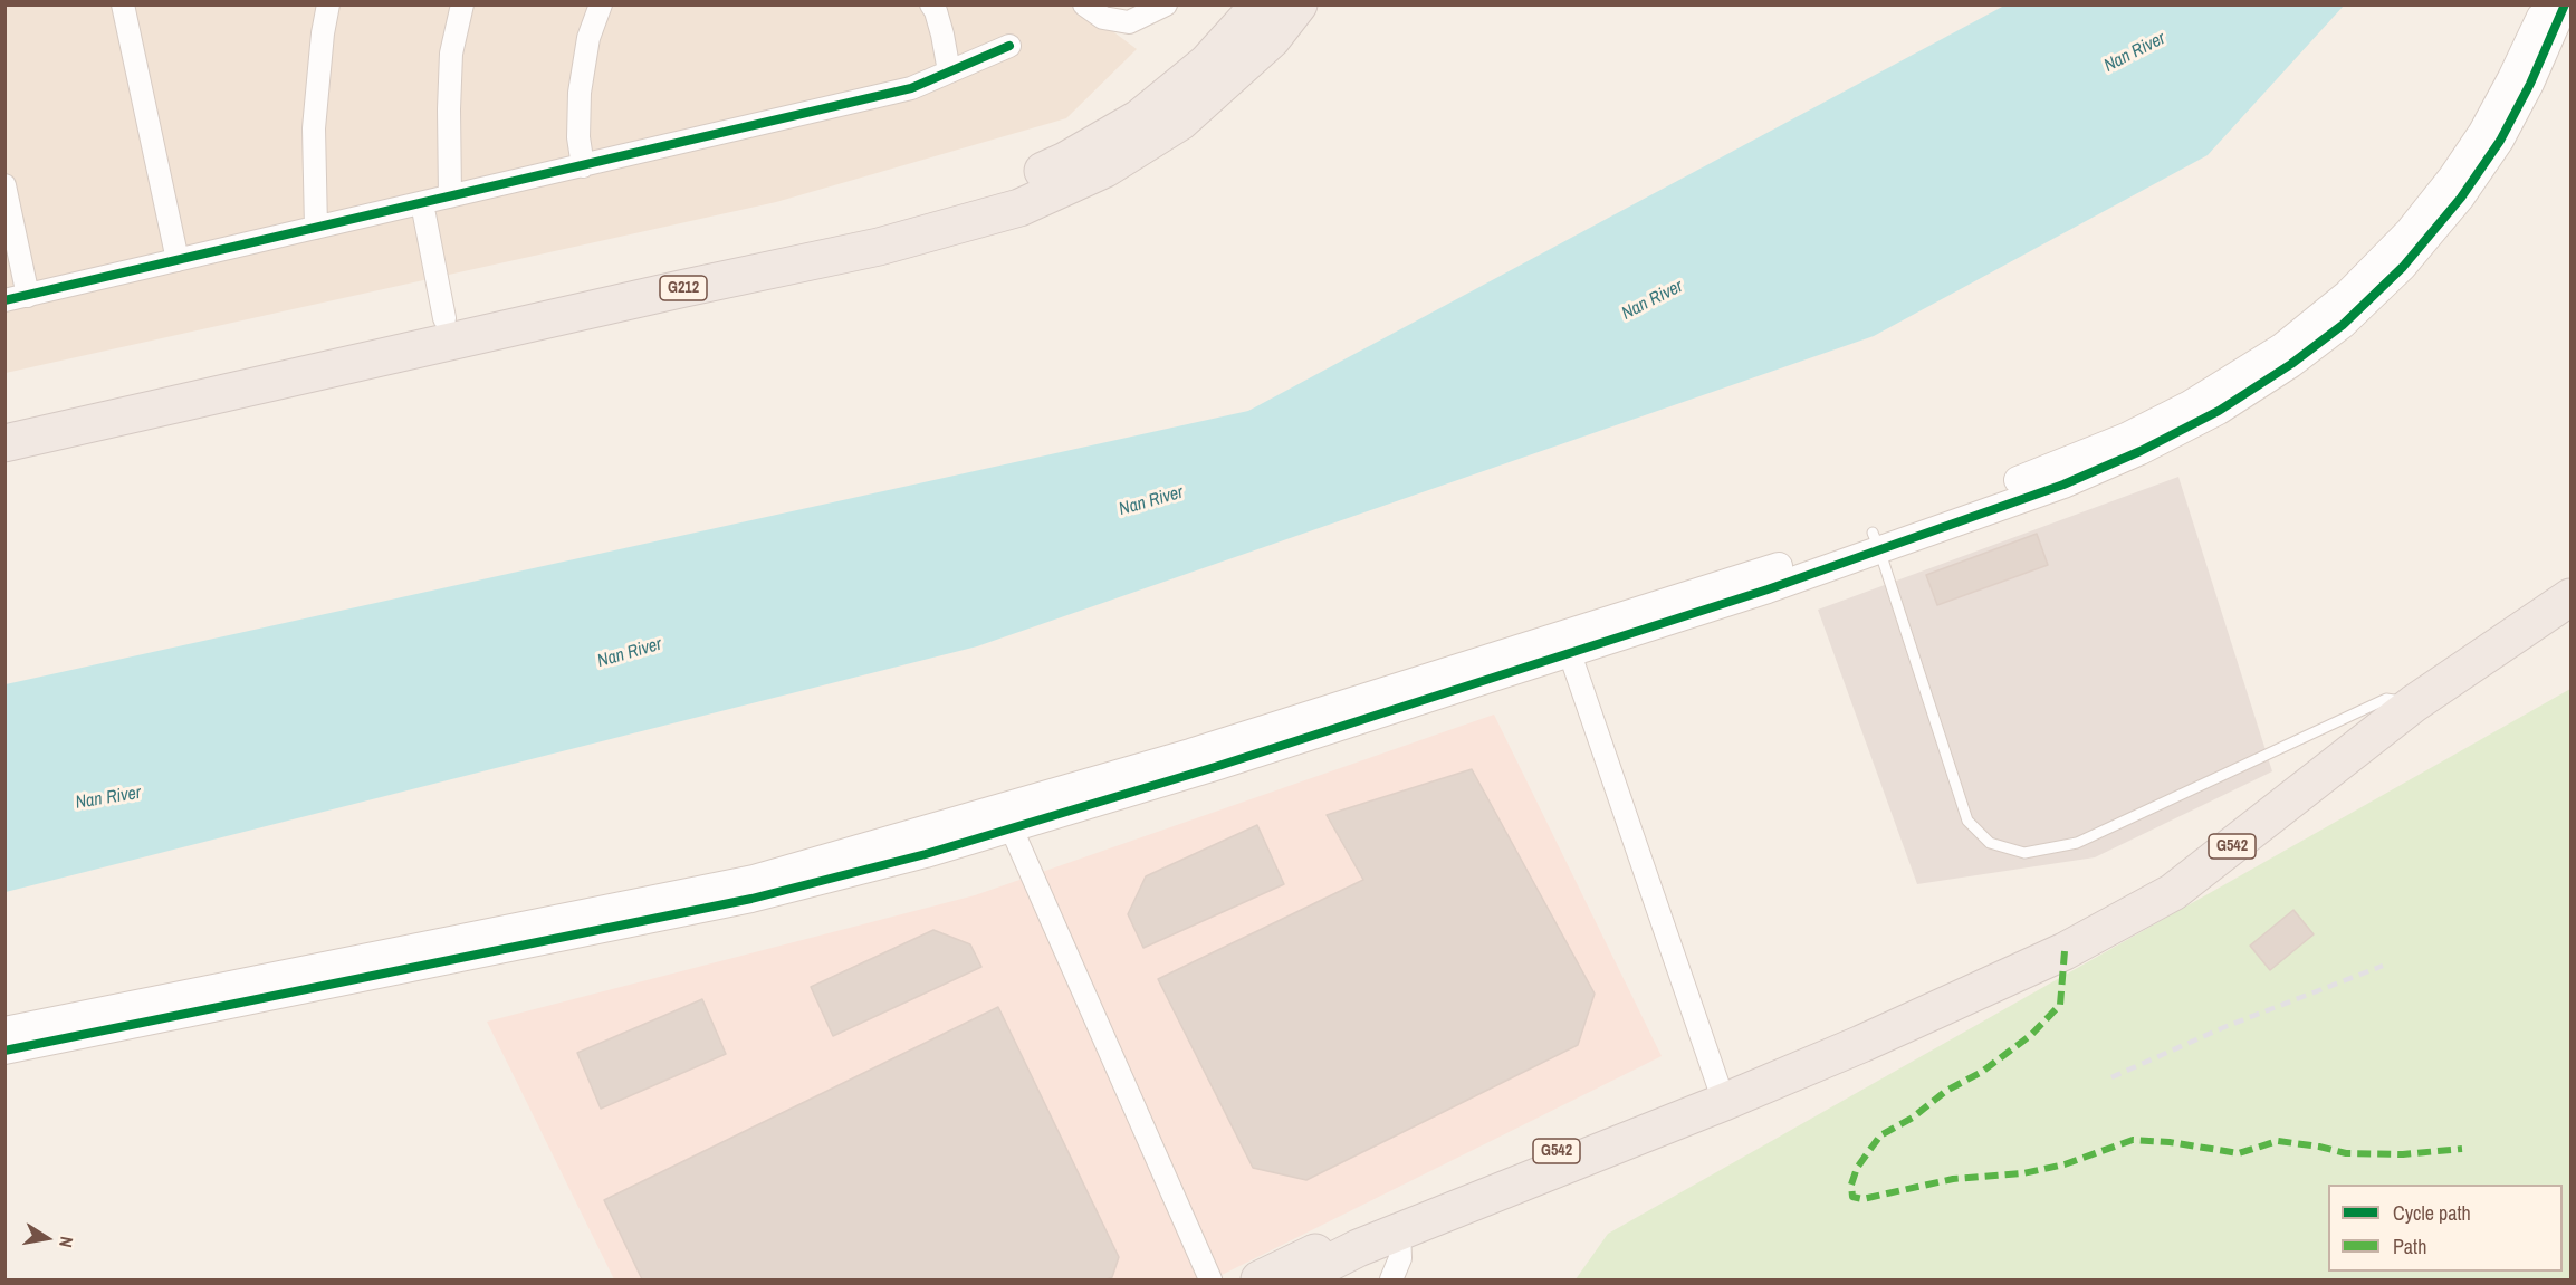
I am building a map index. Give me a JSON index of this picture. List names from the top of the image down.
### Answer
{
  "streets": {
    "highway": ["G212", "G542"]
  },
  "water": ["Nan River"],
  "legend": ["Cycle path", "Path"],
  "north": "right"
}
